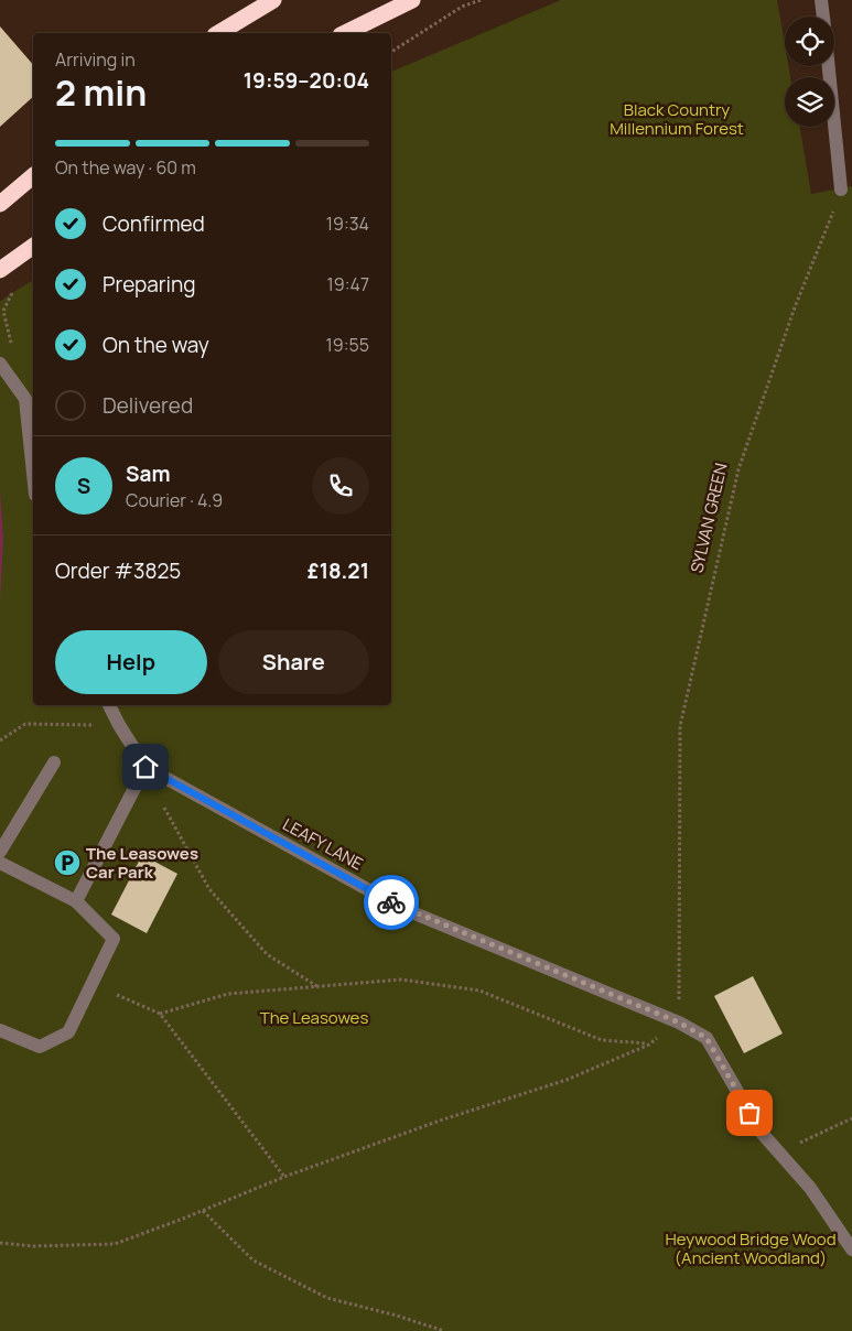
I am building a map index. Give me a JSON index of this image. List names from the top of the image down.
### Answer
{
  "streets": {
    "street": ["LEAFY LANE"],
    "path": ["SYLVAN GREEN"]
  },
  "crossings": [
    ["SYLVAN GREEN", "LEAFY LANE"]
  ],
  "parks": ["Black Country Millennium Forest", "The Leasowes", "Heywood Bridge Wood (Ancient Woodland)"],
  "places": {
    "parking": ["The Leasowes Car Park"]
  },
  "page": {
    "heading": ["2 min", "Arriving in", "19:59–20:04"],
    "panel": [
      "Sam",
      "Courier · 4.9",
      "Order #3825",
      "£18.21"
    ],
    "bar": "On the way · 60 m",
    "list": [
      ["Confirmed", "19:34"],
      ["Preparing", "19:47"],
      ["On the way", "19:55"],
      "Delivered"
    ],
    "round": "S",
    "buttons": ["Help", "Share"]
  }
}
